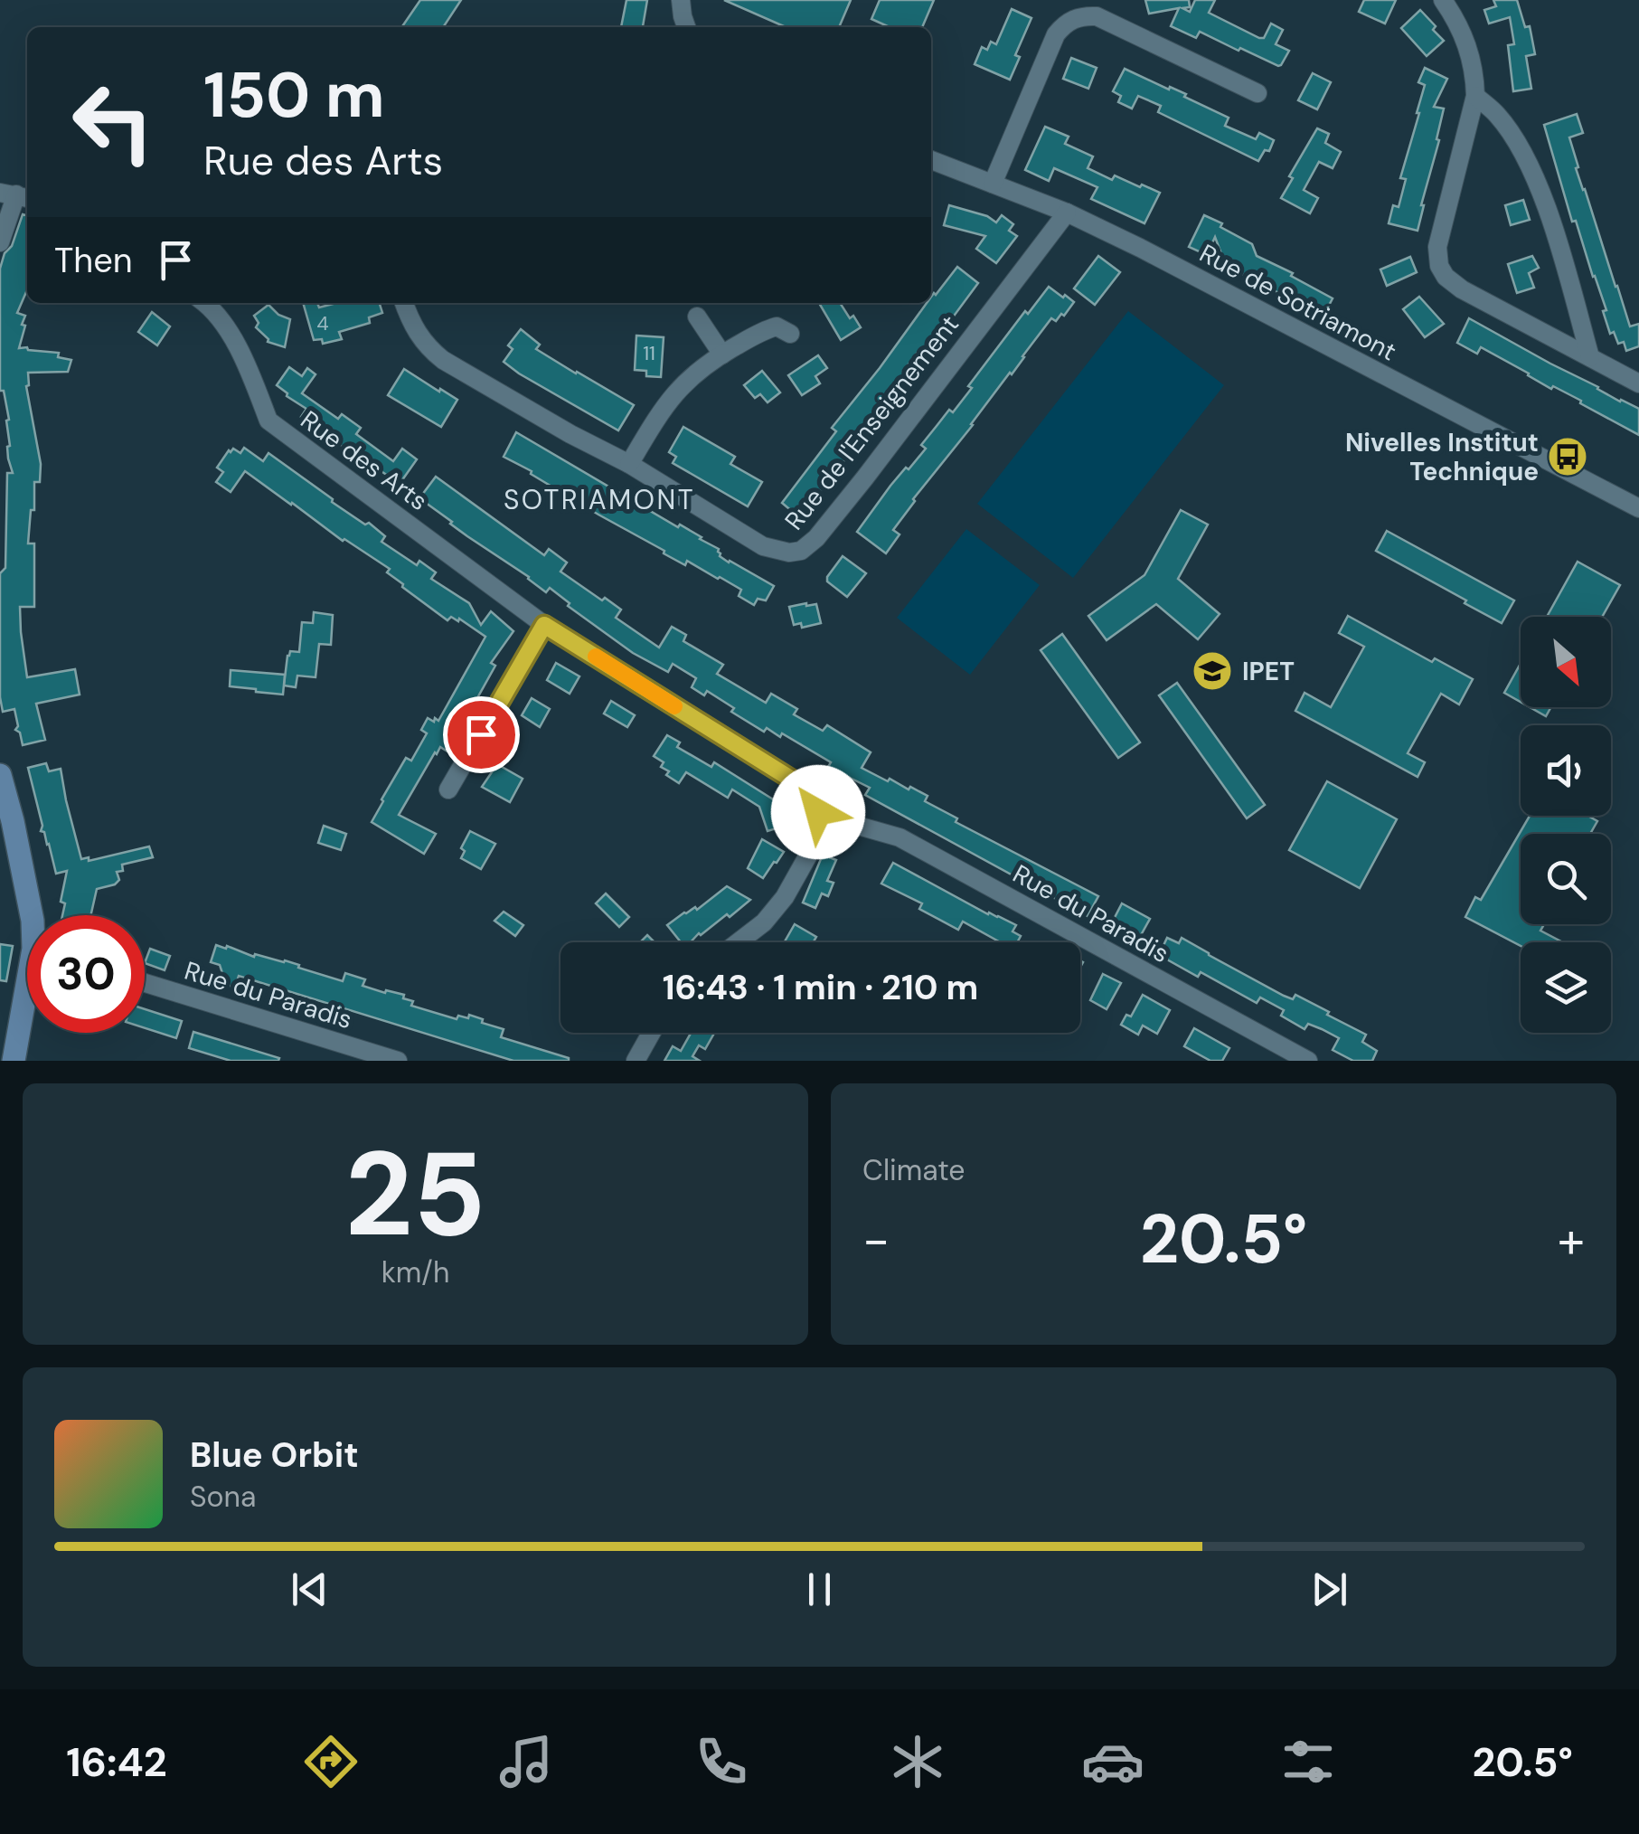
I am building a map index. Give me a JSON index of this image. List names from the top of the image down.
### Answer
{
  "streets": {
    "street": [
      "Rue de Sotriamont",
      "Rue de l'Enseignement",
      "Rue des Arts",
      "Rue du Paradis"
    ]
  },
  "crossings": [
    ["Rue de Sotriamont", "Rue de l'Enseignement"],
    ["Rue des Arts", "Rue du Paradis"]
  ],
  "districts": ["SOTRIAMONT"],
  "places": {
    "bus stop": ["Nivelles Institut Technique"],
    "school or university": ["IPET"]
  },
  "house_numbers": ["4", "11"],
  "north": "bottom right",
  "page": {
    "turn": ["150 m", "Rue des Arts"],
    "then": "Then",
    "limit": "30",
    "trip": "16:43 · 1 min · 210 m",
    "tile": [
      ["25", "km/h"],
      "Climate"
    ],
    "heat": ["−", "20.5°", "+"],
    "song": ["Blue Orbit", "Sona"],
    "tabs": ["16:42", "20.5°"]
  }
}
